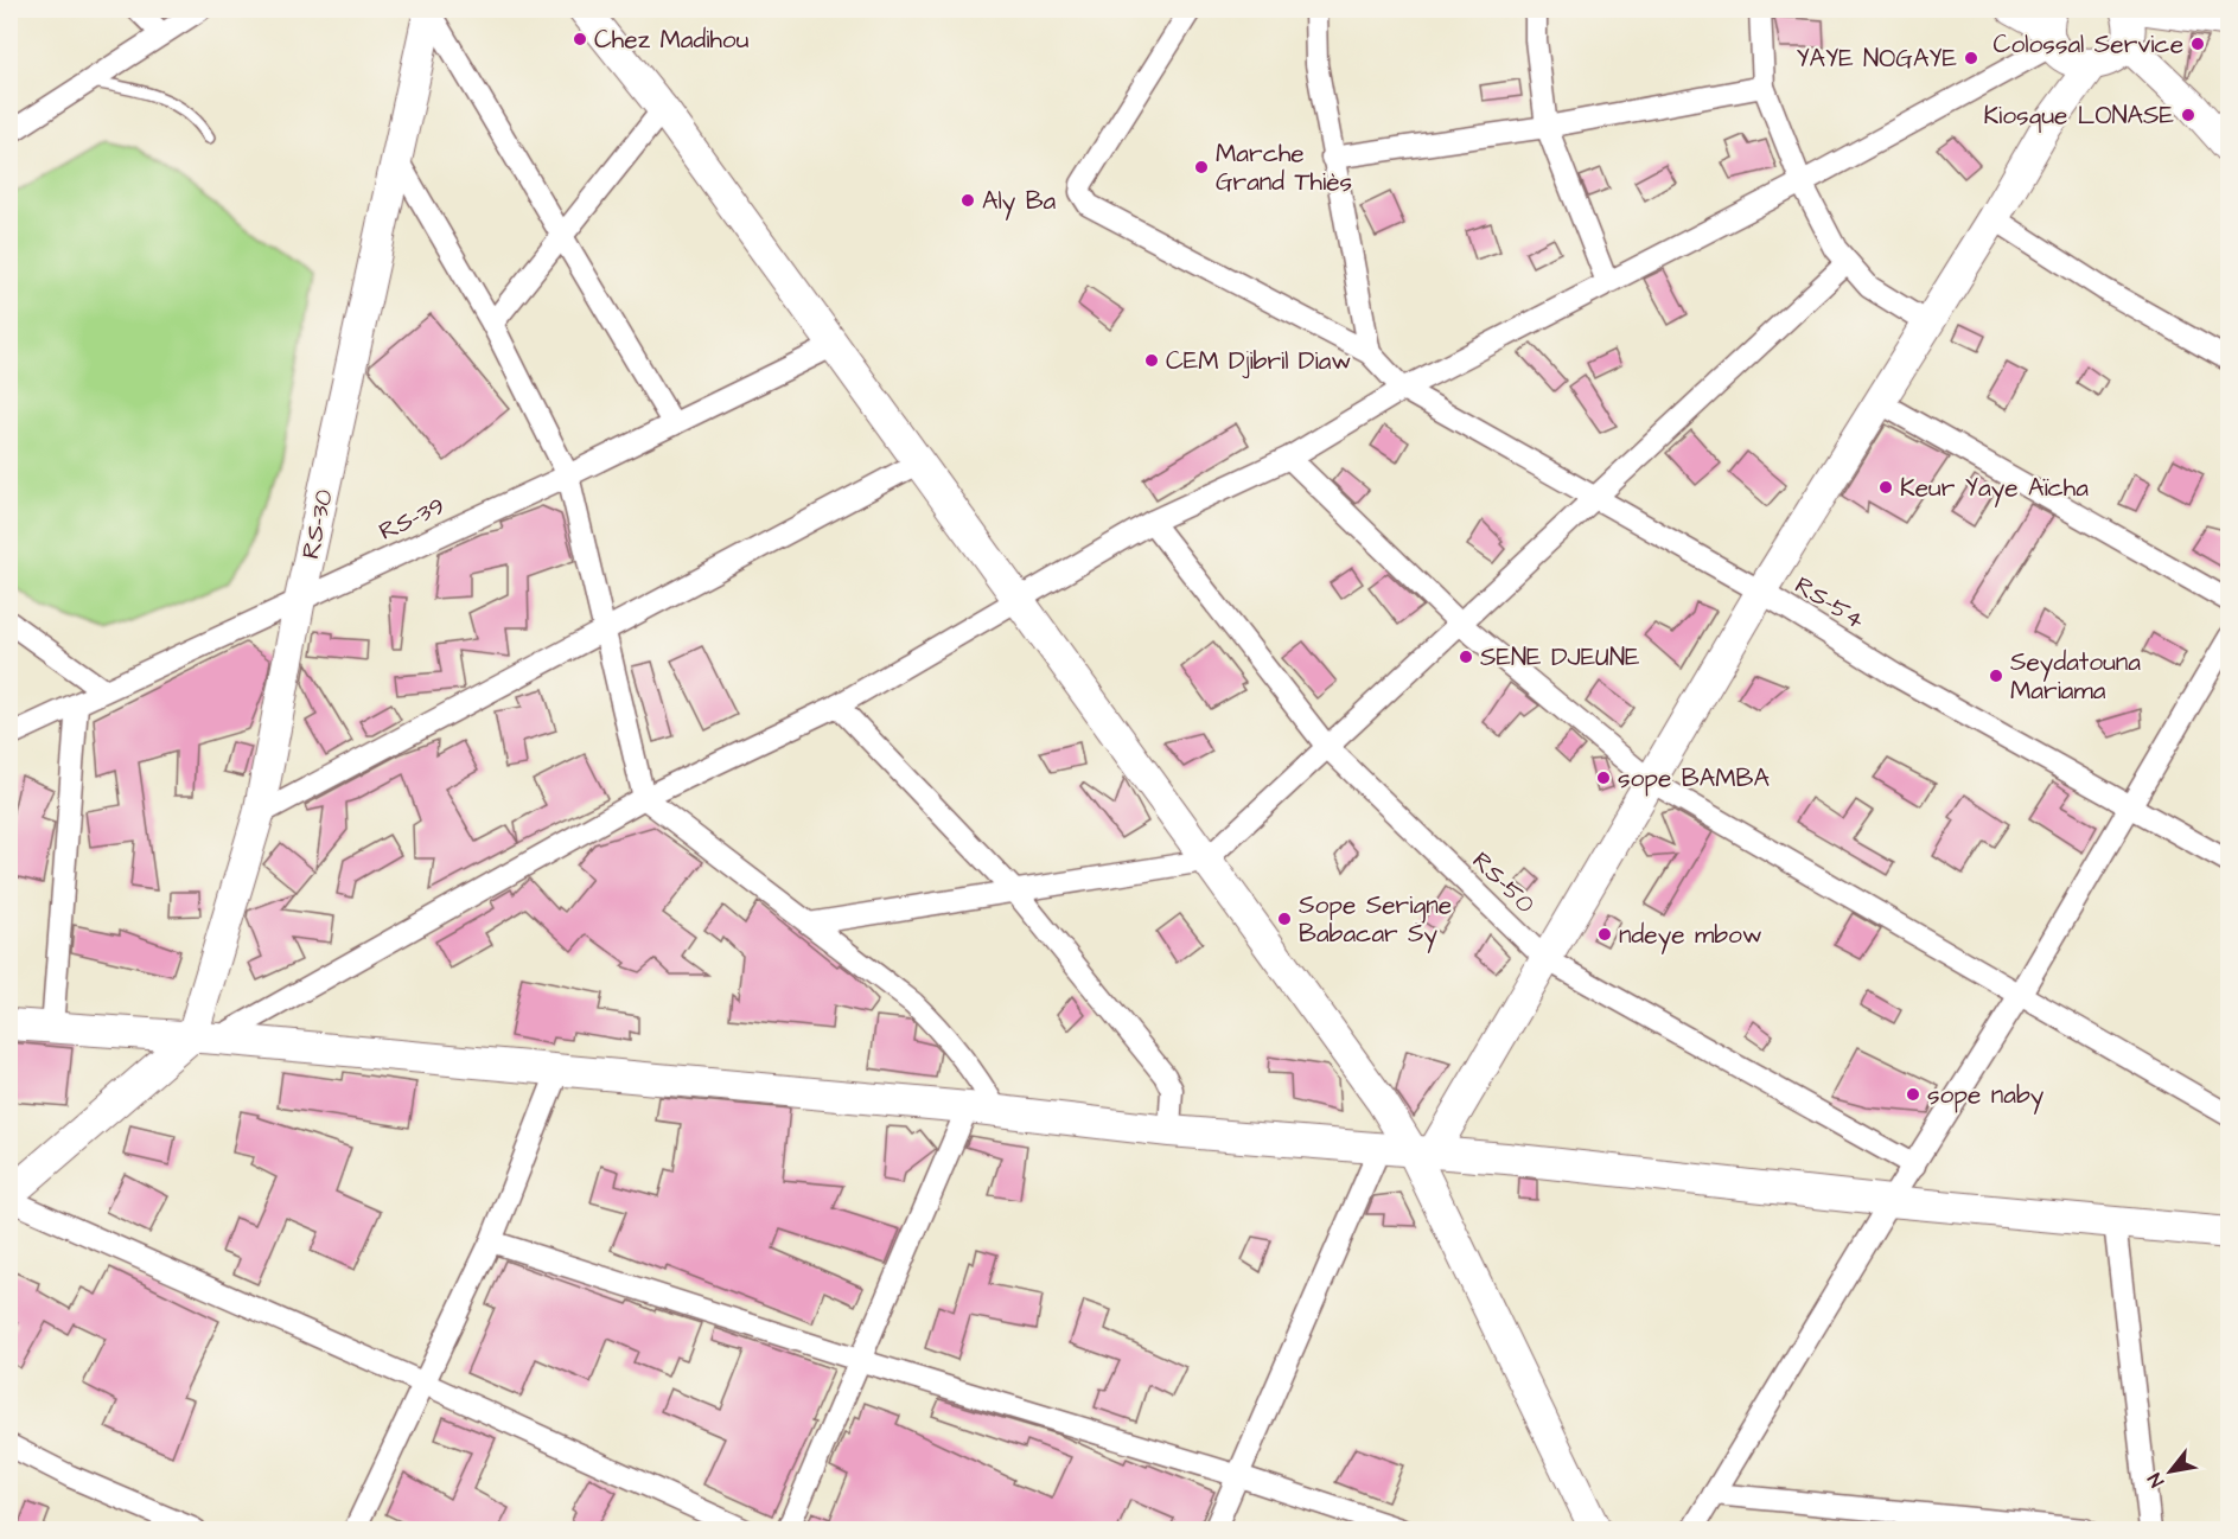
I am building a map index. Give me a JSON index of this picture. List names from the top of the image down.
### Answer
{
  "streets": {
    "street": [
      "RS-39",
      "RS-30",
      "RS-54",
      "RS-50"
    ]
  },
  "crossings": [
    ["RS-39", "RS-30"]
  ],
  "places": [
    "Chez Madihou",
    "Colossal Service",
    "YAYE NOGAYE",
    "Kiosque LONASE",
    "Marche Grand Thiès",
    "Aly Ba",
    "CEM Djibril Diaw",
    "Keur Yaye Aïcha",
    "SENE DJEUNE",
    "Seydatouna Mariama",
    "sope BAMBA",
    "Sope Serigne Babacar Sy",
    "ndeye mbow",
    "sope naby"
  ],
  "north": "bottom left"
}
